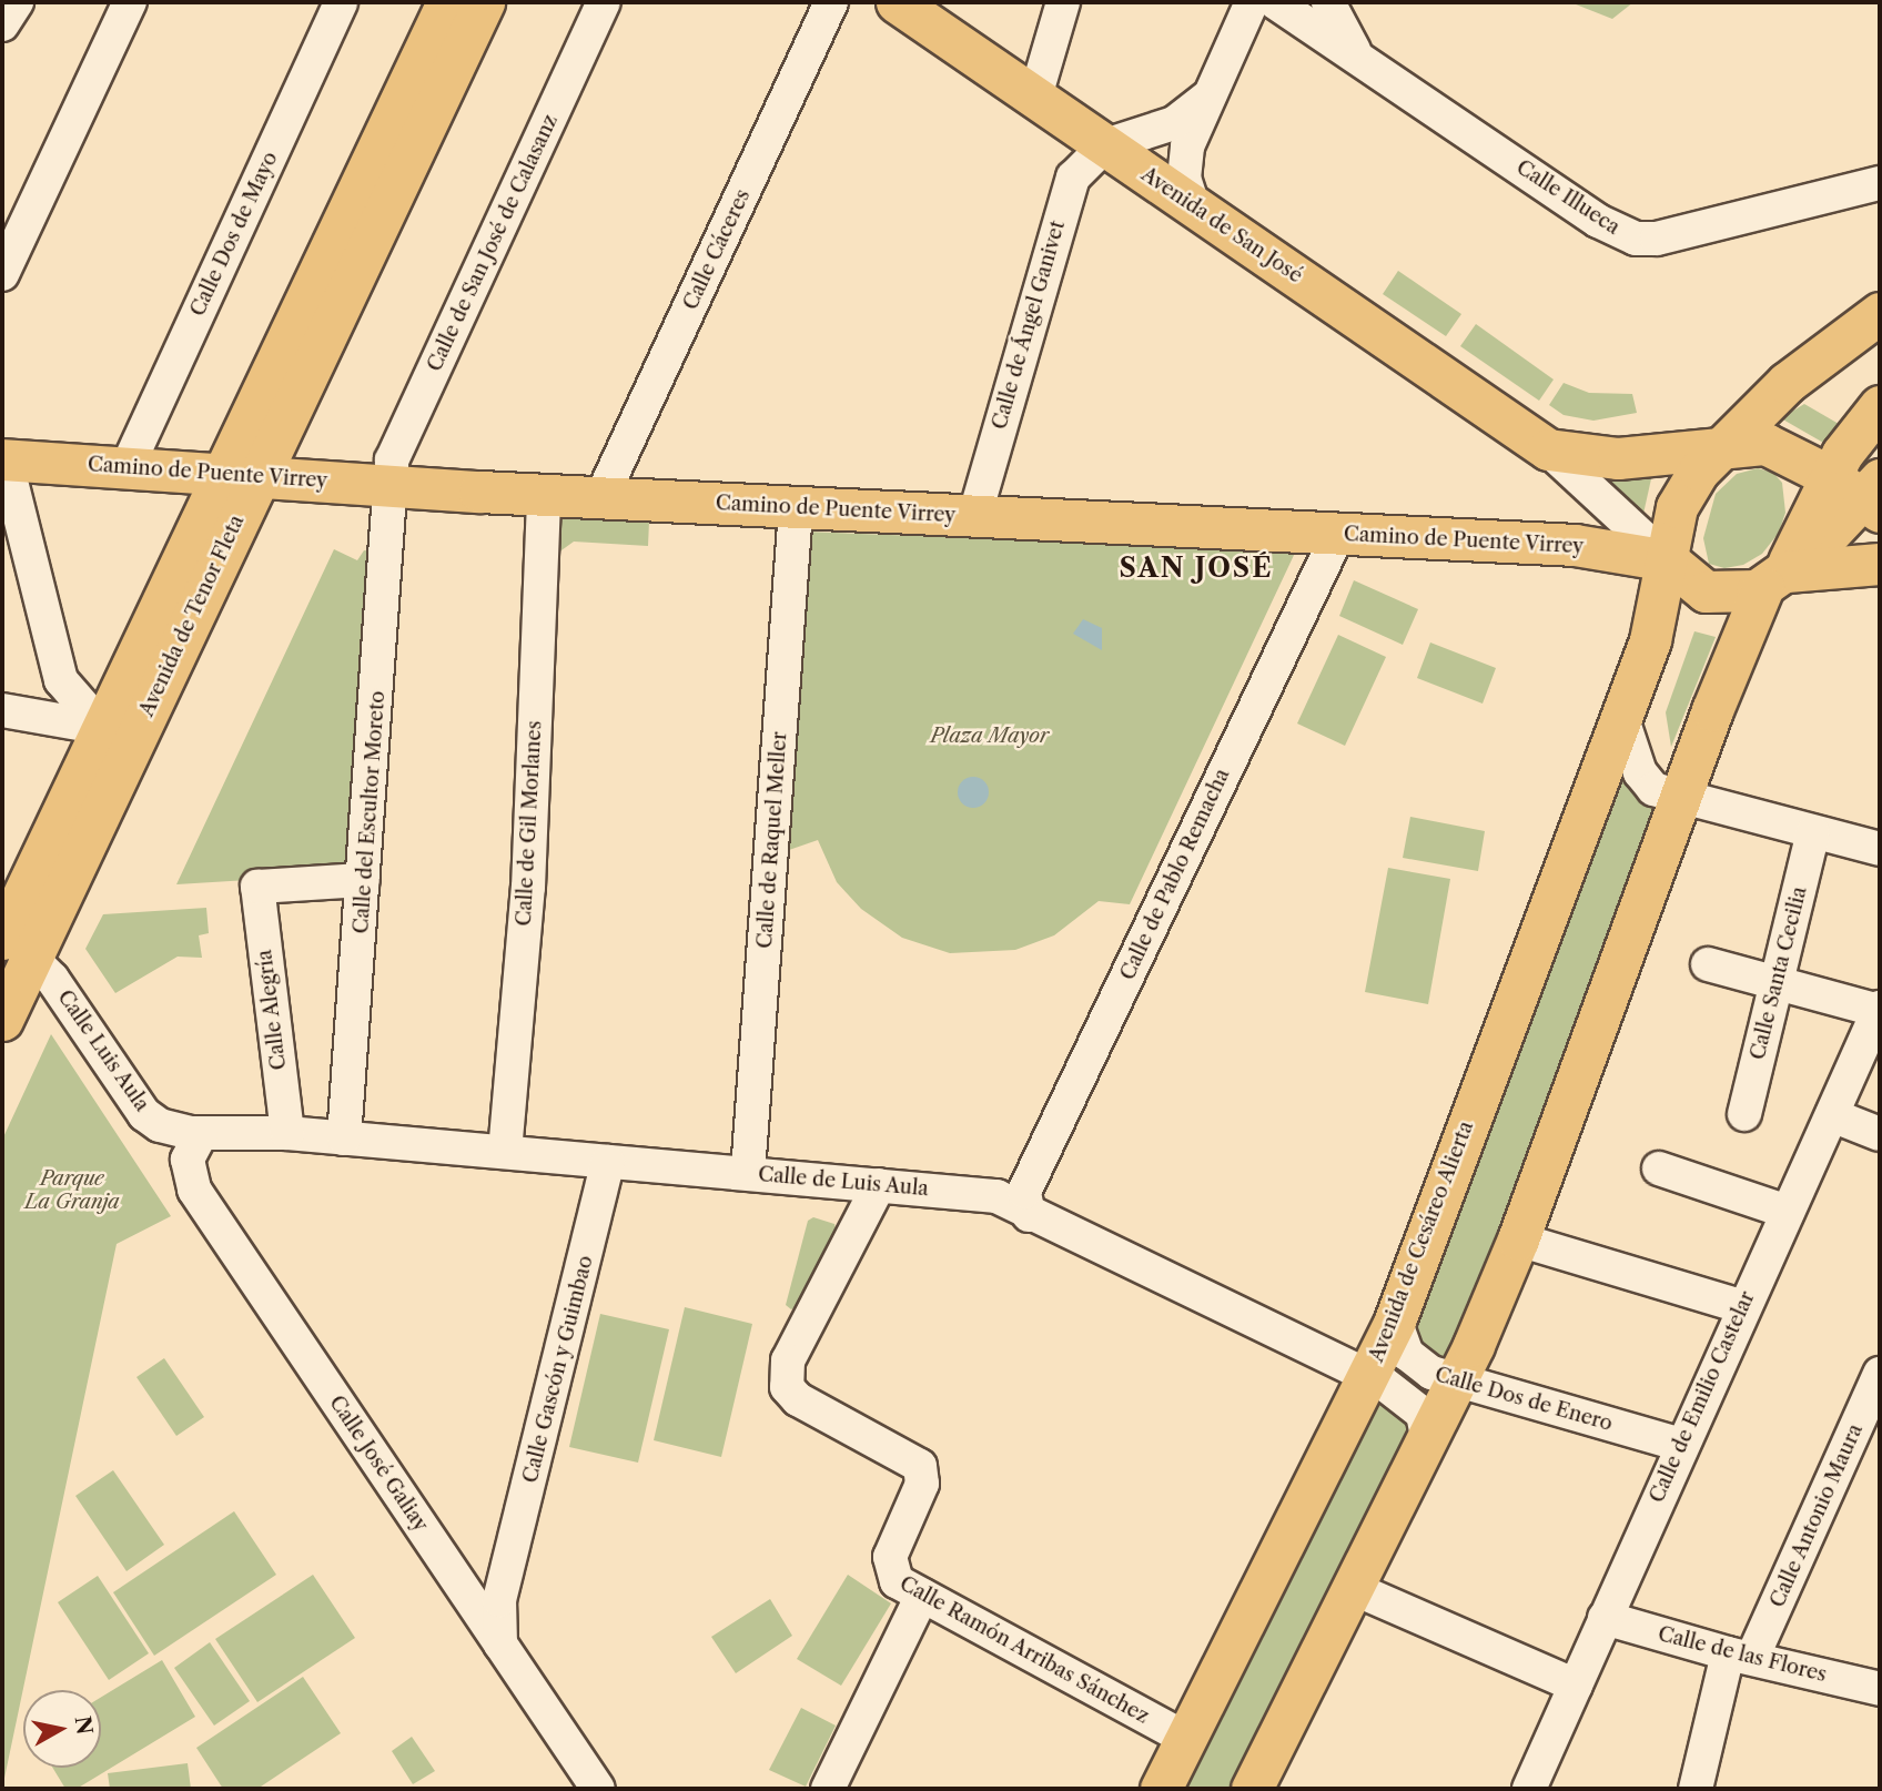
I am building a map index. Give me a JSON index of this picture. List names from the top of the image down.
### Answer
{
  "streets": {
    "main road": [
      "Avenida de San José",
      "Camino de Puente Virrey",
      "Avenida de Tenor Fleta",
      "Avenida de Cesáreo Alierta"
    ],
    "street": [
      "Calle Illueca",
      "Calle Dos de Mayo",
      "Calle de San José de Calasanz",
      "Calle Cáceres",
      "Calle de Ángel Ganivet",
      "Calle del Escultor Moreto",
      "Calle de Gil Morlanes",
      "Calle de Raquel Meller",
      "Calle de Pablo Remacha",
      "Calle Santa Cecilia",
      "Calle Alegría",
      "Calle Luis Aula",
      "Calle de Luis Aula",
      "Calle Gascón y Guimbao",
      "Calle de Emilio Castelar",
      "Calle Dos de Enero",
      "Calle José Galiay",
      "Calle Antonio Maura",
      "Calle Ramón Arribas Sánchez",
      "Calle de las Flores"
    ]
  },
  "crossings": [
    ["Avenida de San José", "Calle de Ángel Ganivet"],
    ["Avenida de San José", "Camino de Puente Virrey"],
    ["Avenida de San José", "Avenida de Cesáreo Alierta"],
    ["Calle Dos de Mayo", "Camino de Puente Virrey"],
    ["Calle de San José de Calasanz", "Camino de Puente Virrey"],
    ["Calle de San José de Calasanz", "Calle del Escultor Moreto"],
    ["Calle Cáceres", "Camino de Puente Virrey"],
    ["Calle de Ángel Ganivet", "Camino de Puente Virrey"],
    ["Camino de Puente Virrey", "Avenida de Tenor Fleta"],
    ["Camino de Puente Virrey", "Calle del Escultor Moreto"],
    ["Camino de Puente Virrey", "Calle de Gil Morlanes"],
    ["Camino de Puente Virrey", "Calle de Raquel Meller"],
    ["Camino de Puente Virrey", "Calle de Pablo Remacha"],
    ["Camino de Puente Virrey", "Avenida de Cesáreo Alierta"],
    ["Avenida de Tenor Fleta", "Calle Luis Aula"],
    ["Calle del Escultor Moreto", "Calle Alegría"],
    ["Calle del Escultor Moreto", "Calle de Luis Aula"],
    ["Calle de Gil Morlanes", "Calle de Luis Aula"],
    ["Calle de Raquel Meller", "Calle de Luis Aula"],
    ["Calle de Pablo Remacha", "Calle de Luis Aula"],
    ["Calle Alegría", "Calle de Luis Aula"],
    ["Calle Luis Aula", "Calle de Luis Aula"],
    ["Calle Luis Aula", "Calle José Galiay"],
    ["Calle de Luis Aula", "Avenida de Cesáreo Alierta"],
    ["Calle de Luis Aula", "Calle Gascón y Guimbao"],
    ["Calle de Luis Aula", "Calle José Galiay"],
    ["Calle de Luis Aula", "Calle Ramón Arribas Sánchez"],
    ["Avenida de Cesáreo Alierta", "Calle Dos de Enero"],
    ["Avenida de Cesáreo Alierta", "Calle Ramón Arribas Sánchez"],
    ["Calle Gascón y Guimbao", "Calle José Galiay"],
    ["Calle de Emilio Castelar", "Calle Dos de Enero"],
    ["Calle de Emilio Castelar", "Calle de las Flores"],
    ["Calle Antonio Maura", "Calle de las Flores"]
  ],
  "districts": ["SAN JOSÉ"],
  "parks": ["Plaza Mayor", "Parque La Granja"],
  "north": "right"
}
